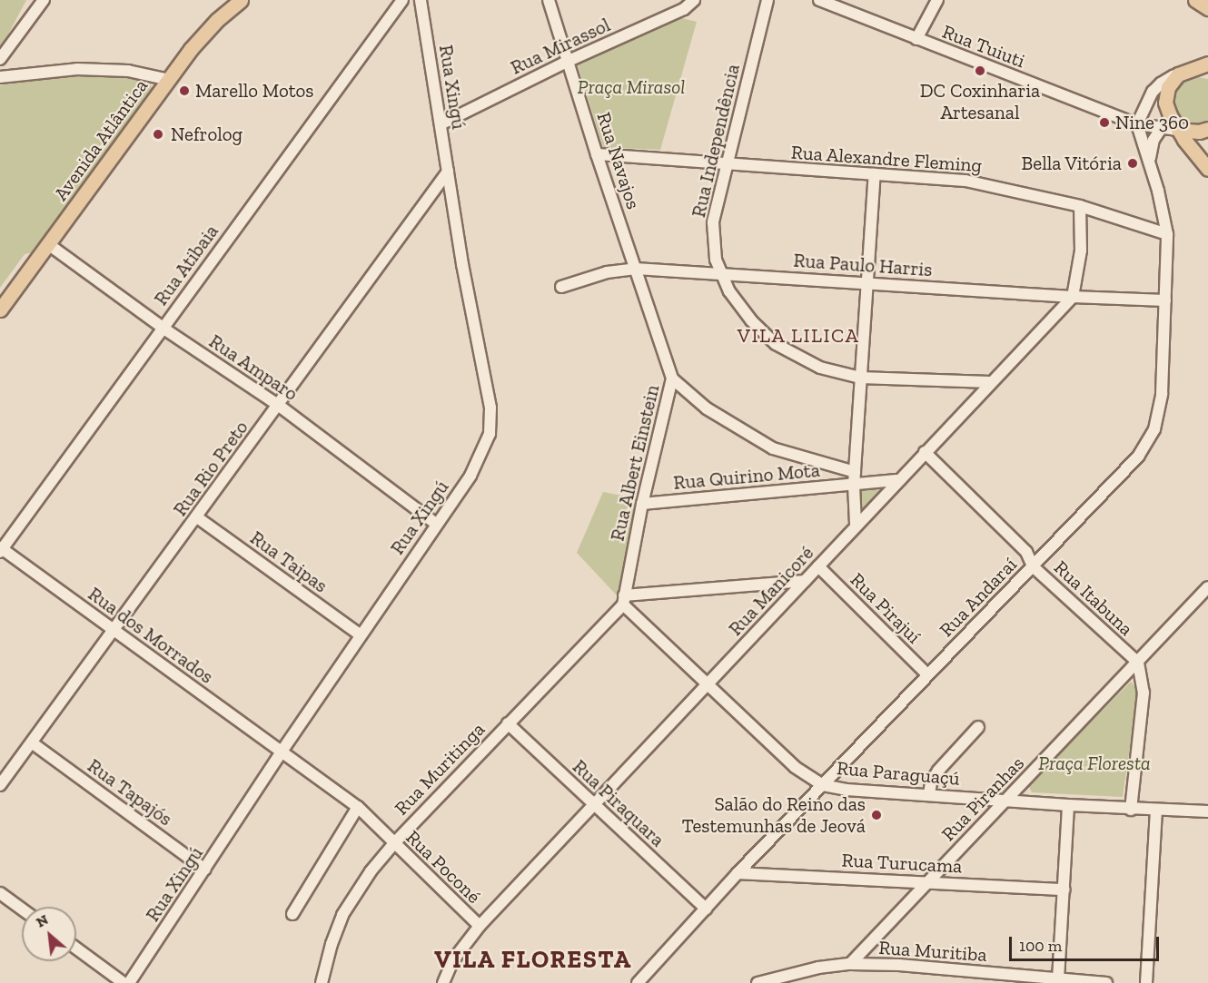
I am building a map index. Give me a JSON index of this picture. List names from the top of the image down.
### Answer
{
  "streets": {
    "main road": ["Avenida Atlântica"],
    "street": [
      "Rua Mirassol",
      "Rua Tuiuti",
      "Rua Xingú",
      "Rua Independência",
      "Rua Alexandre Fleming",
      "Rua Navajos",
      "Rua Atibaia",
      "Rua Paulo Harris",
      "Rua Amparo",
      "Rua Albert Einstein",
      "Rua Rio Preto",
      "Rua Quirino Mota",
      "Rua Taipas",
      "Rua Manicoré",
      "Rua Andaraí",
      "Rua Itabuna",
      "Rua Pirajuí",
      "Rua dos Morrados",
      "Rua Muritinga",
      "Rua Paraguaçú",
      "Rua Tapajós",
      "Rua Piranhas",
      "Rua Piraquara",
      "Rua Turucama",
      "Rua Poconé",
      "Rua Muritiba"
    ]
  },
  "crossings": [
    ["Rua Mirassol", "Rua Xingú"],
    ["Rua Mirassol", "Rua Navajos"],
    ["Rua Tuiuti", "Rua Andaraí"],
    ["Rua Xingú", "Rua Amparo"],
    ["Rua Xingú", "Rua Rio Preto"],
    ["Rua Xingú", "Rua Taipas"],
    ["Rua Xingú", "Rua dos Morrados"],
    ["Rua Xingú", "Rua Tapajós"],
    ["Rua Xingú", "Rua Poconé"],
    ["Avenida Atlântica", "Rua Amparo"],
    ["Rua Independência", "Rua Alexandre Fleming"],
    ["Rua Independência", "Rua Paulo Harris"],
    ["Rua Independência", "Rua Manicoré"],
    ["Rua Alexandre Fleming", "Rua Navajos"],
    ["Rua Alexandre Fleming", "Rua Andaraí"],
    ["Rua Navajos", "Rua Paulo Harris"],
    ["Rua Navajos", "Rua Albert Einstein"],
    ["Rua Atibaia", "Rua Amparo"],
    ["Rua Atibaia", "Rua dos Morrados"],
    ["Rua Paulo Harris", "Rua Albert Einstein"],
    ["Rua Paulo Harris", "Rua Manicoré"],
    ["Rua Paulo Harris", "Rua Andaraí"],
    ["Rua Amparo", "Rua Rio Preto"],
    ["Rua Albert Einstein", "Rua Quirino Mota"],
    ["Rua Albert Einstein", "Rua Muritinga"],
    ["Rua Albert Einstein", "Rua Paraguaçú"],
    ["Rua Rio Preto", "Rua Taipas"],
    ["Rua Rio Preto", "Rua dos Morrados"],
    ["Rua Rio Preto", "Rua Tapajós"],
    ["Rua Quirino Mota", "Rua Manicoré"],
    ["Rua Manicoré", "Rua Itabuna"],
    ["Rua Manicoré", "Rua Pirajuí"],
    ["Rua Manicoré", "Rua Paraguaçú"],
    ["Rua Manicoré", "Rua Piraquara"],
    ["Rua Manicoré", "Rua Poconé"],
    ["Rua Andaraí", "Rua Itabuna"],
    ["Rua Andaraí", "Rua Pirajuí"],
    ["Rua Andaraí", "Rua Paraguaçú"],
    ["Rua Andaraí", "Rua Piraquara"],
    ["Rua Andaraí", "Rua Turucama"],
    ["Rua Itabuna", "Rua Paraguaçú"],
    ["Rua Itabuna", "Rua Piranhas"],
    ["Rua dos Morrados", "Rua Poconé"],
    ["Rua Muritinga", "Rua Paraguaçú"],
    ["Rua Muritinga", "Rua Piraquara"],
    ["Rua Muritinga", "Rua Poconé"],
    ["Rua Paraguaçú", "Rua Piranhas"],
    ["Rua Piranhas", "Rua Turucama"],
    ["Rua Piranhas", "Rua Muritiba"]
  ],
  "districts": ["VILA LILICA", "VILA FLORESTA"],
  "parks": ["Praça Mirasol", "Praça Floresta"],
  "places": [
    "DC Coxinharia Artesanal",
    "Marello Motos",
    "Nine 360",
    "Nefrolog",
    "Bella Vitória",
    "Salão do Reino das Testemunhas de Jeová"
  ],
  "scale_bar": "100 m",
  "north": "top left"
}
